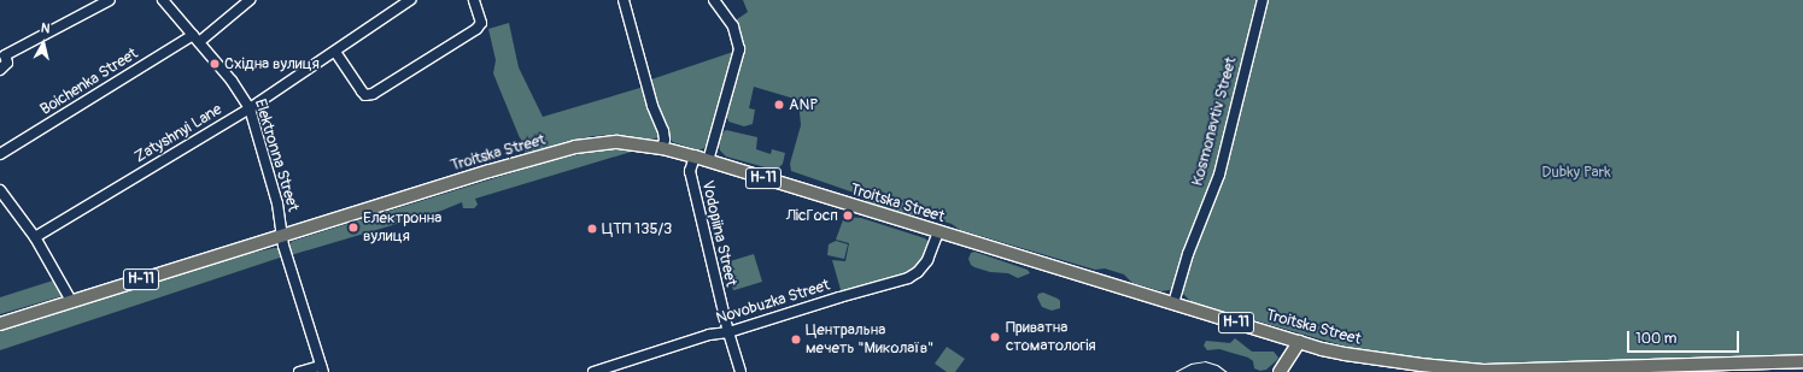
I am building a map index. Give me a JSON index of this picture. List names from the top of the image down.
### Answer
{
  "streets": {
    "main road": ["Troitska Street", "Н-11"],
    "street": [
      "Boichenka Street",
      "Kosmonavtiv Street",
      "Zatyshnyi Lane",
      "Elektronna Street",
      "Vodopiina Street",
      "Novobuzka Street"
    ]
  },
  "crossings": [
    ["Boichenka Street", "Elektronna Street"],
    ["Kosmonavtiv Street", "Troitska Street"],
    ["Zatyshnyi Lane", "Elektronna Street"],
    ["Troitska Street", "Elektronna Street"],
    ["Troitska Street", "Vodopiina Street"],
    ["Troitska Street", "Novobuzka Street"],
    ["Vodopiina Street", "Novobuzka Street"]
  ],
  "parks": ["Dubky Park"],
  "places": [
    "Східна вулиця",
    "ANP",
    "ЛісГосп",
    "Електронна вулиця",
    "ЦТП 135/3",
    "Приватна стоматологія",
    "Центральна мечеть \"Миколаїв\""
  ],
  "scale_bar": "100 m",
  "north": "top"
}
